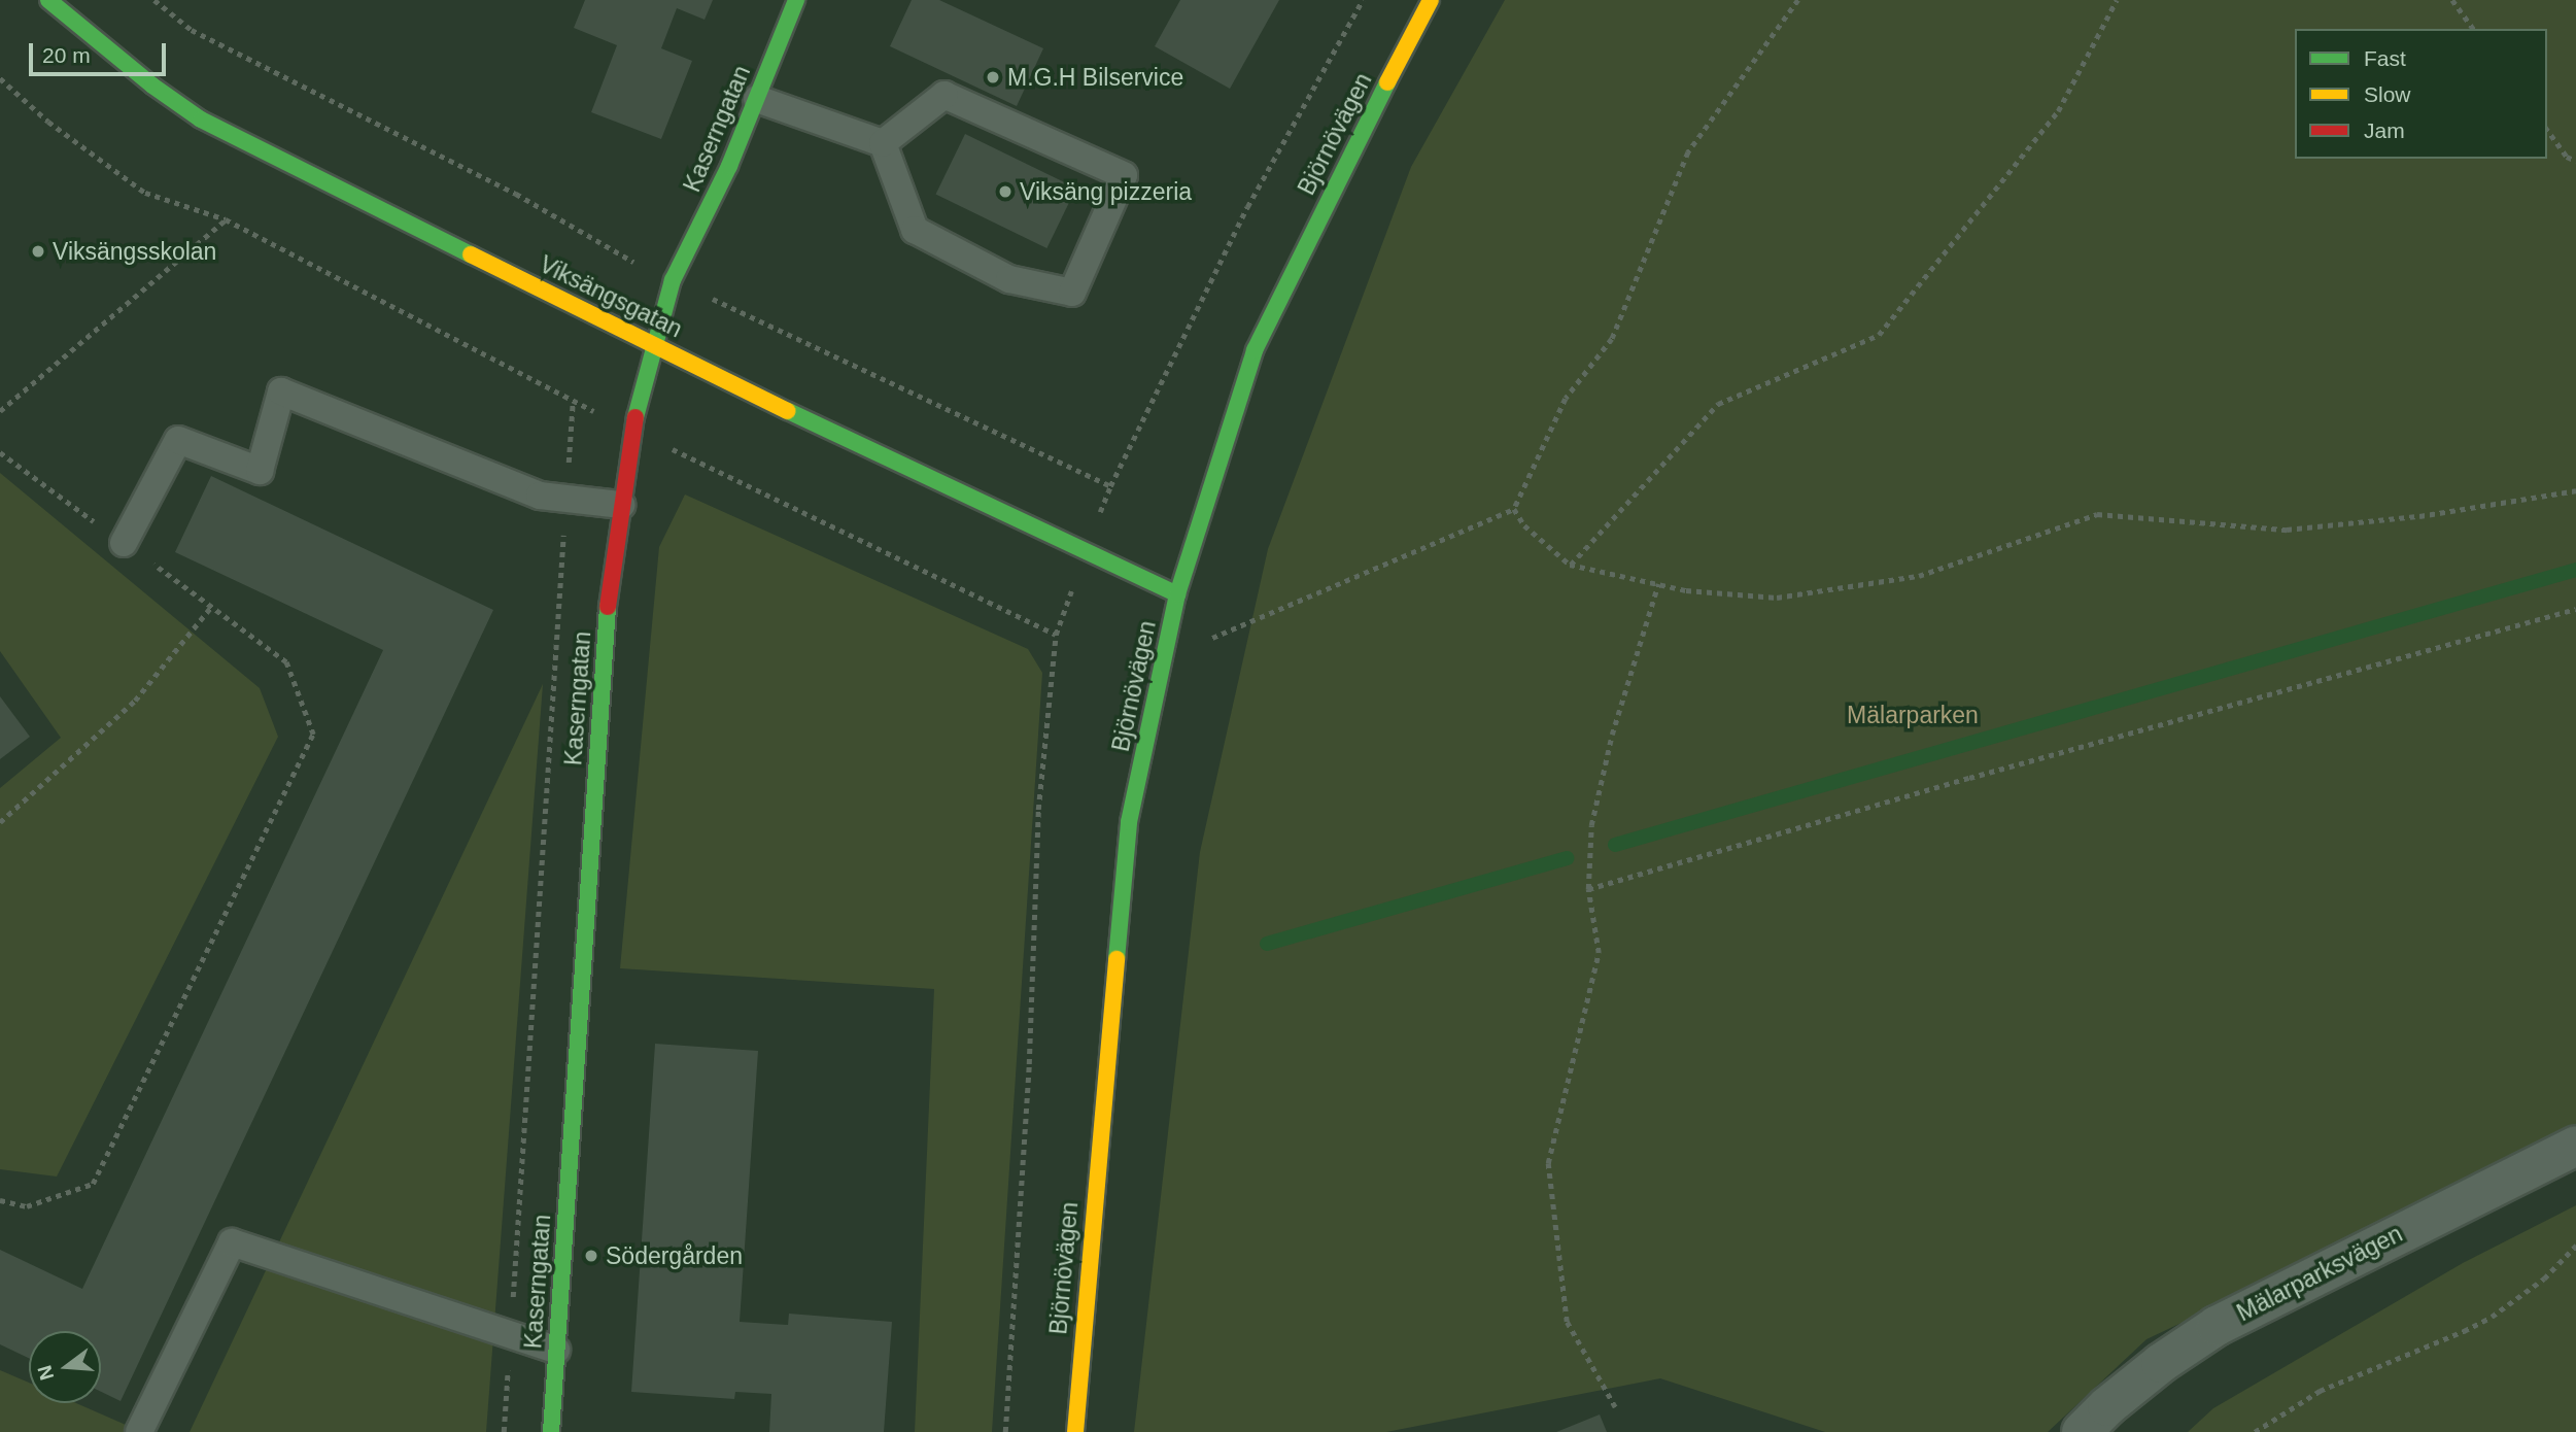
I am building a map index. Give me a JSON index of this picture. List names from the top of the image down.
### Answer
{
  "streets": {
    "street": [
      "Kaserngatan",
      "Björnövägen",
      "Viksängsgatan",
      "Mälarparksvägen"
    ]
  },
  "crossings": [
    ["Kaserngatan", "Viksängsgatan"],
    ["Björnövägen", "Viksängsgatan"]
  ],
  "parks": ["Mälarparken"],
  "places": [
    "M.G.H Bilservice",
    "Viksäng pizzeria",
    "Viksängsskolan",
    "Södergården"
  ],
  "legend": ["Fast", "Slow", "Jam"],
  "scale_bar": "20 m",
  "north": "left"
}
